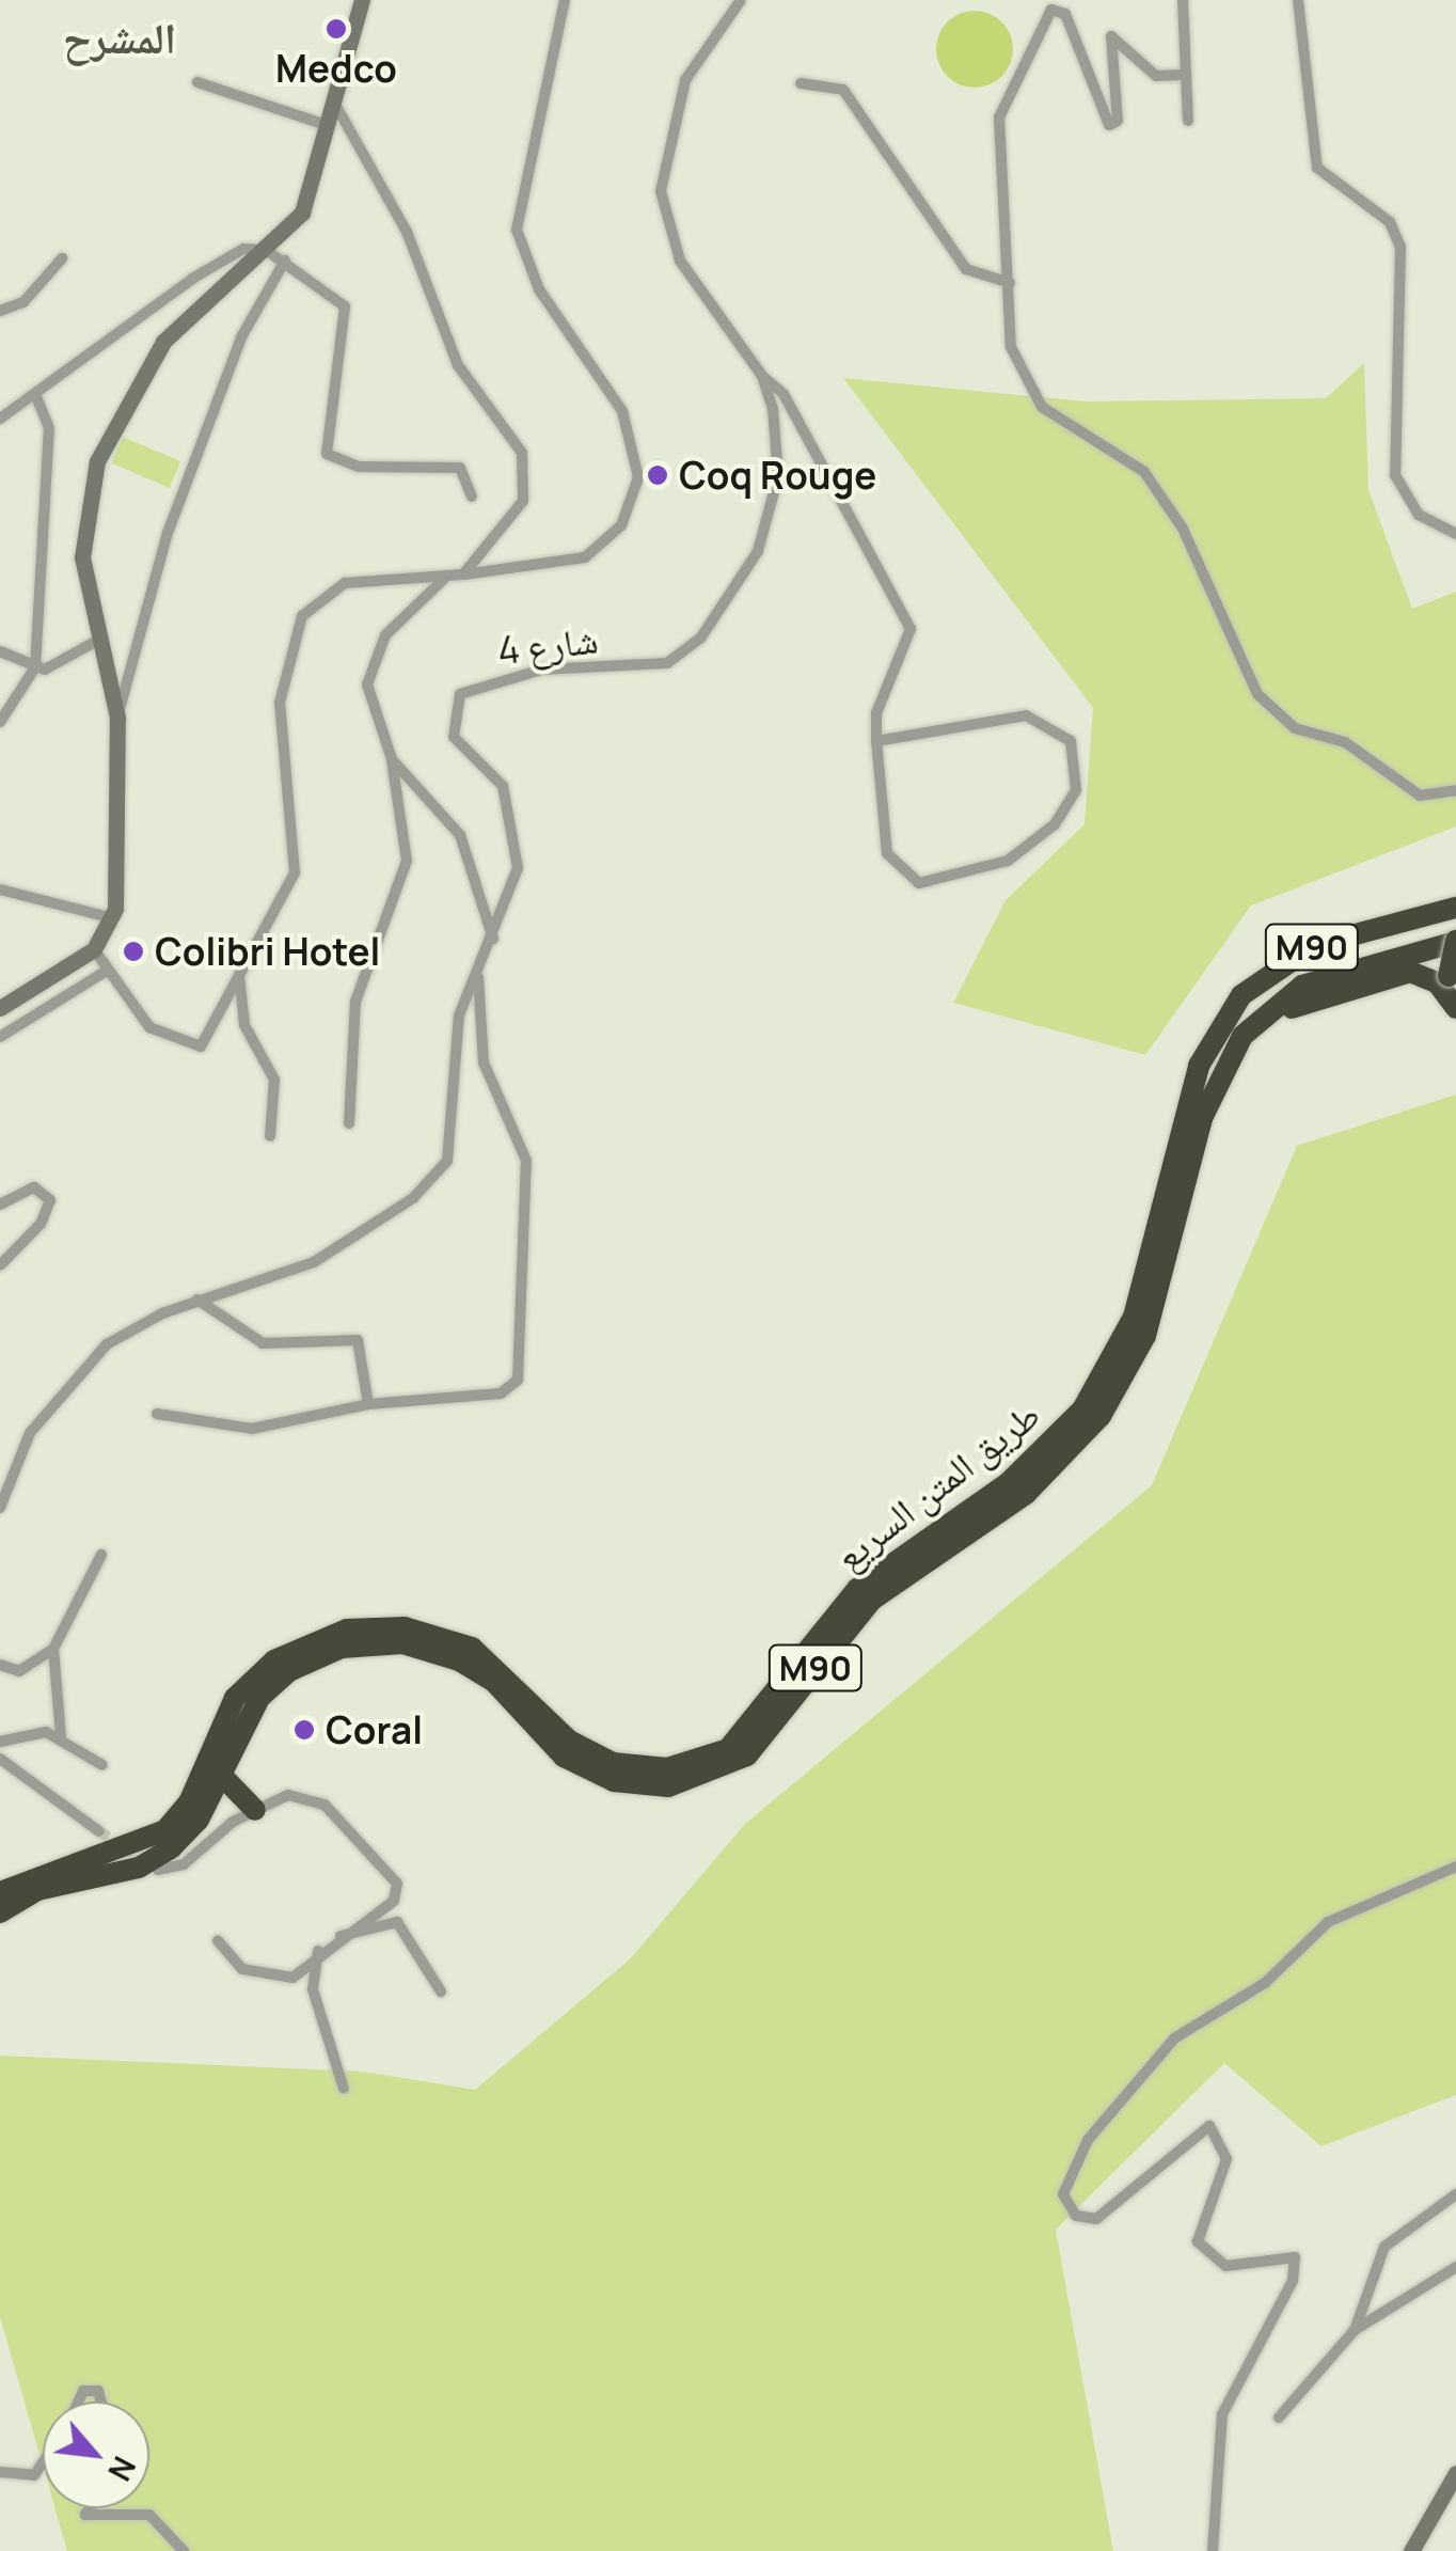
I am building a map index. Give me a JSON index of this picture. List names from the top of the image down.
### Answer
{
  "streets": {
    "highway": ["M90", "طريق المتن السريع"],
    "street": ["شارع 4"]
  },
  "crossings": [
    ["M90", "طريق المتن السريع"]
  ],
  "districts": ["المشرح"],
  "places": [
    "Medco",
    "Coq Rouge",
    "Colibri Hotel",
    "Coral"
  ],
  "north": "bottom right"
}
